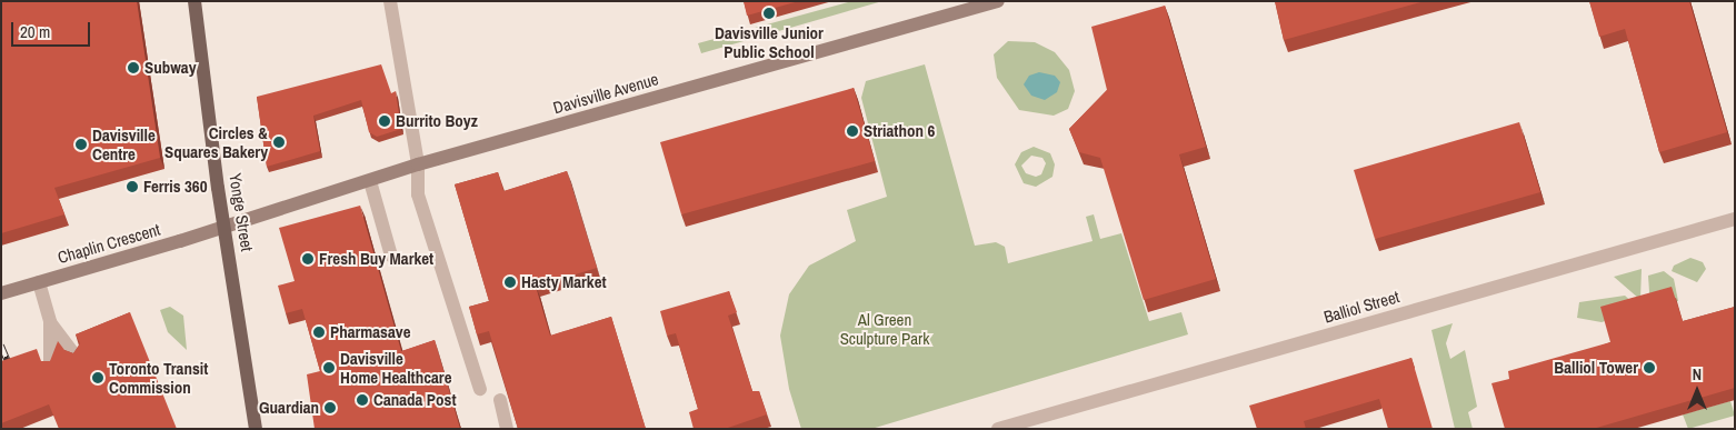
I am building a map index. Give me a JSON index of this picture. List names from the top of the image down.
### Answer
{
  "streets": {
    "main road": ["Yonge Street"],
    "street": ["Davisville Avenue", "Chaplin Crescent", "Balliol Street"]
  },
  "crossings": [
    ["Davisville Avenue", "Yonge Street"],
    ["Davisville Avenue", "Chaplin Crescent"],
    ["Yonge Street", "Chaplin Crescent"]
  ],
  "parks": ["Al Green Sculpture Park"],
  "places": [
    "Davisville Junior Public School",
    "Subway",
    "Burrito Boyz",
    "Striathon 6",
    "Circles & Squares Bakery",
    "Davisville Centre",
    "Ferris 360",
    "Fresh Buy Market",
    "Hasty Market",
    "Pharmasave",
    "Davisville Home Healthcare",
    "Balliol Tower",
    "Toronto Transit Commission",
    "Canada Post",
    "Guardian"
  ],
  "scale_bar": "20 m",
  "north": "top"
}
